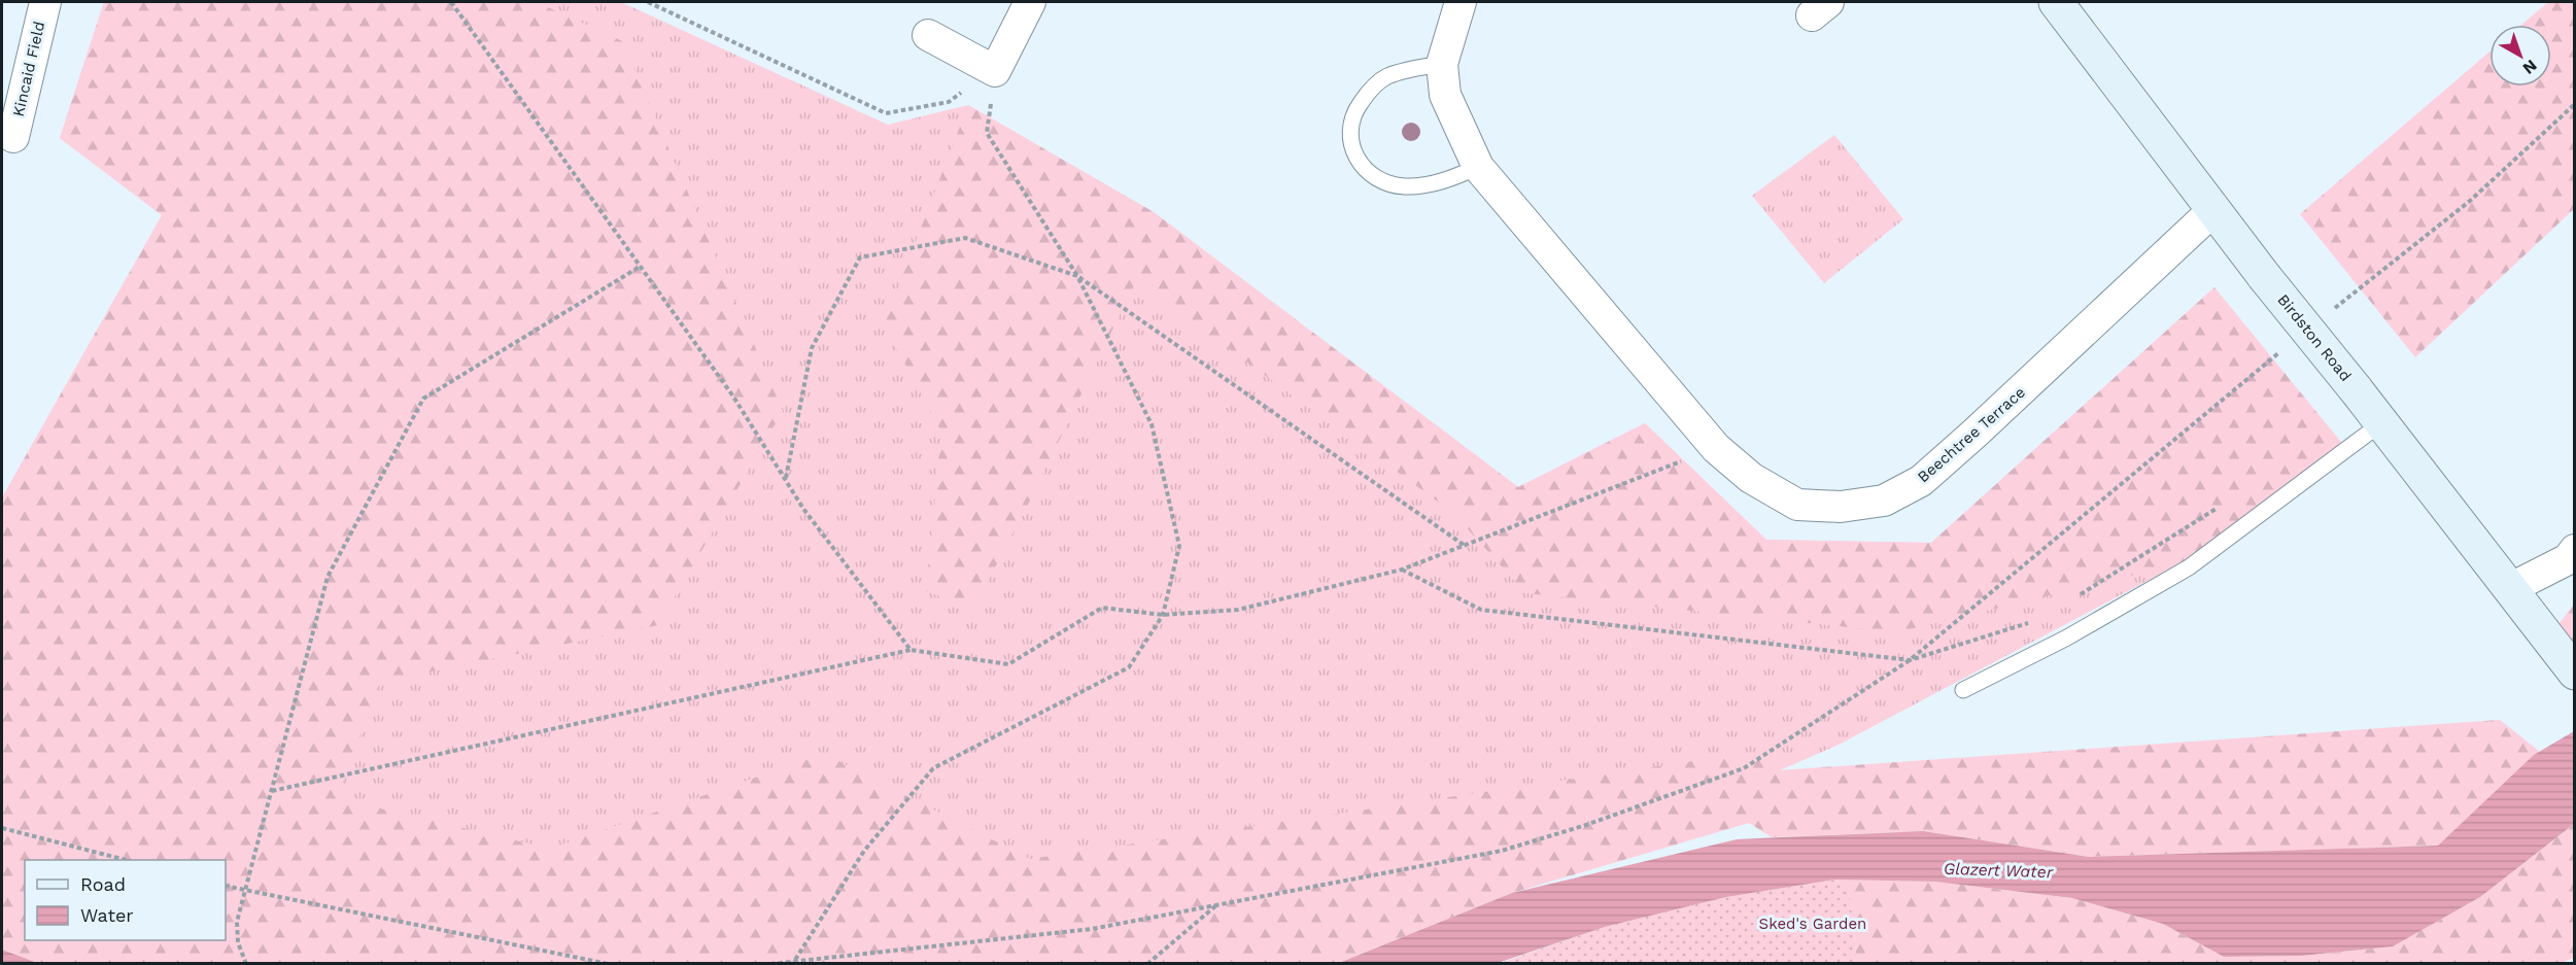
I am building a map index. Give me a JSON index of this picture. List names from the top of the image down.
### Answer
{
  "streets": {
    "main road": ["Birdston Road"],
    "street": ["Kincaid Field", "Beechtree Terrace"]
  },
  "crossings": [
    ["Birdston Road", "Beechtree Terrace"]
  ],
  "water": ["Glazert Water"],
  "parks": ["Sked's Garden"],
  "legend": ["Road", "Water"],
  "north": "bottom right"
}
